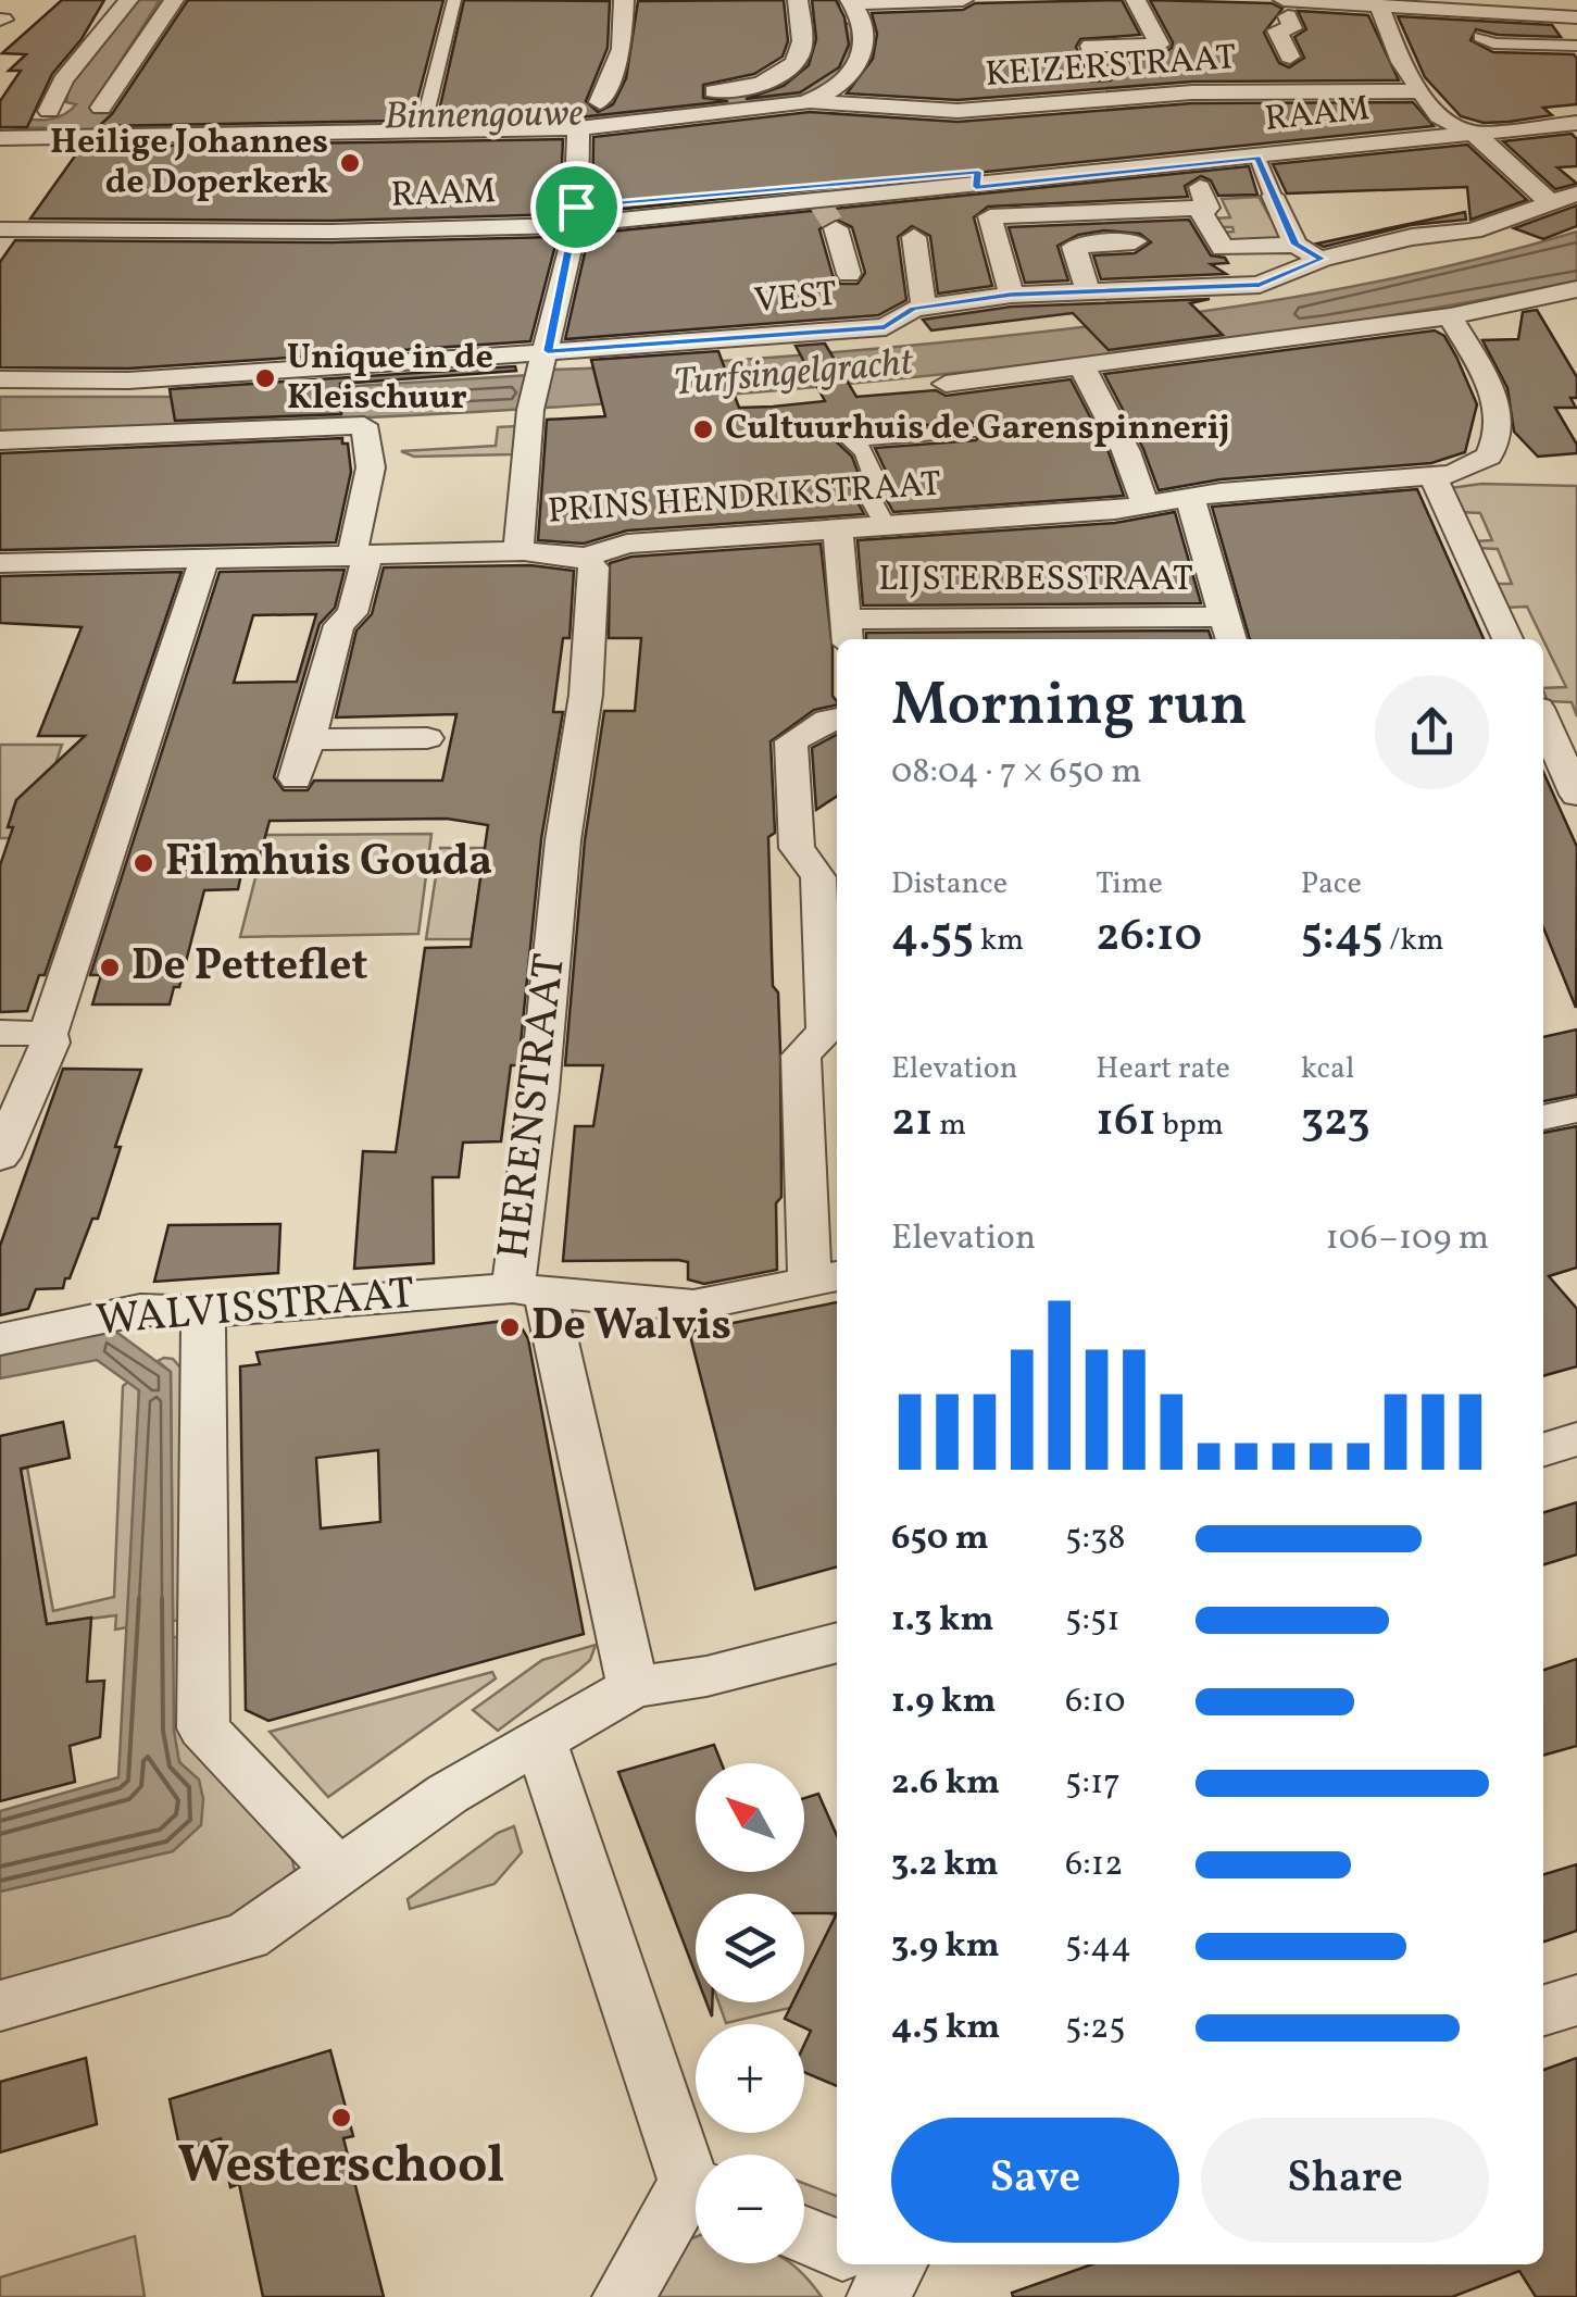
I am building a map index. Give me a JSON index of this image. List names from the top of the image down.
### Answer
{
  "streets": {
    "street": [
      "KEIZERSTRAAT",
      "RAAM",
      "VEST",
      "PRINS HENDRIKSTRAAT",
      "LIJSTERBESSTRAAT",
      "HERENSTRAAT",
      "WALVISSTRAAT"
    ]
  },
  "crossings": [
    ["PRINS HENDRIKSTRAAT", "HERENSTRAAT"],
    ["HERENSTRAAT", "WALVISSTRAAT"]
  ],
  "water": ["Binnengouwe", "Turfsingelgracht"],
  "places": [
    "Heilige Johannes de Doperkerk",
    "Unique in de Kleischuur",
    "Cultuurhuis de Garenspinnerij",
    "Filmhuis Gouda",
    "De Petteflet",
    "De Walvis",
    "Westerschool"
  ],
  "north": "top left",
  "page": {
    "heading": ["Morning run", "08:04 · 7 × 650 m"],
    "stats": [
      ["Distance", "4.55 km"],
      ["Time", "26:10"],
      ["Pace", "5:45 /km"],
      ["Elevation", "21 m"],
      ["Heart rate", "161 bpm"],
      ["kcal", "323"]
    ],
    "chart": ["Elevation", "106–109 m"],
    "list": [
      {
        "name": "650 m",
        "note": "5:38"
      },
      {
        "name": "1.3 km",
        "note": "5:51"
      },
      {
        "name": "1.9 km",
        "note": "6:10"
      },
      {
        "name": "2.6 km",
        "note": "5:17"
      },
      {
        "name": "3.2 km",
        "note": "6:12"
      },
      {
        "name": "3.9 km",
        "note": "5:44"
      },
      {
        "name": "4.5 km",
        "note": "5:25"
      }
    ],
    "map_buttons": ["+", "−"],
    "buttons": ["Save", "Share"]
  }
}
